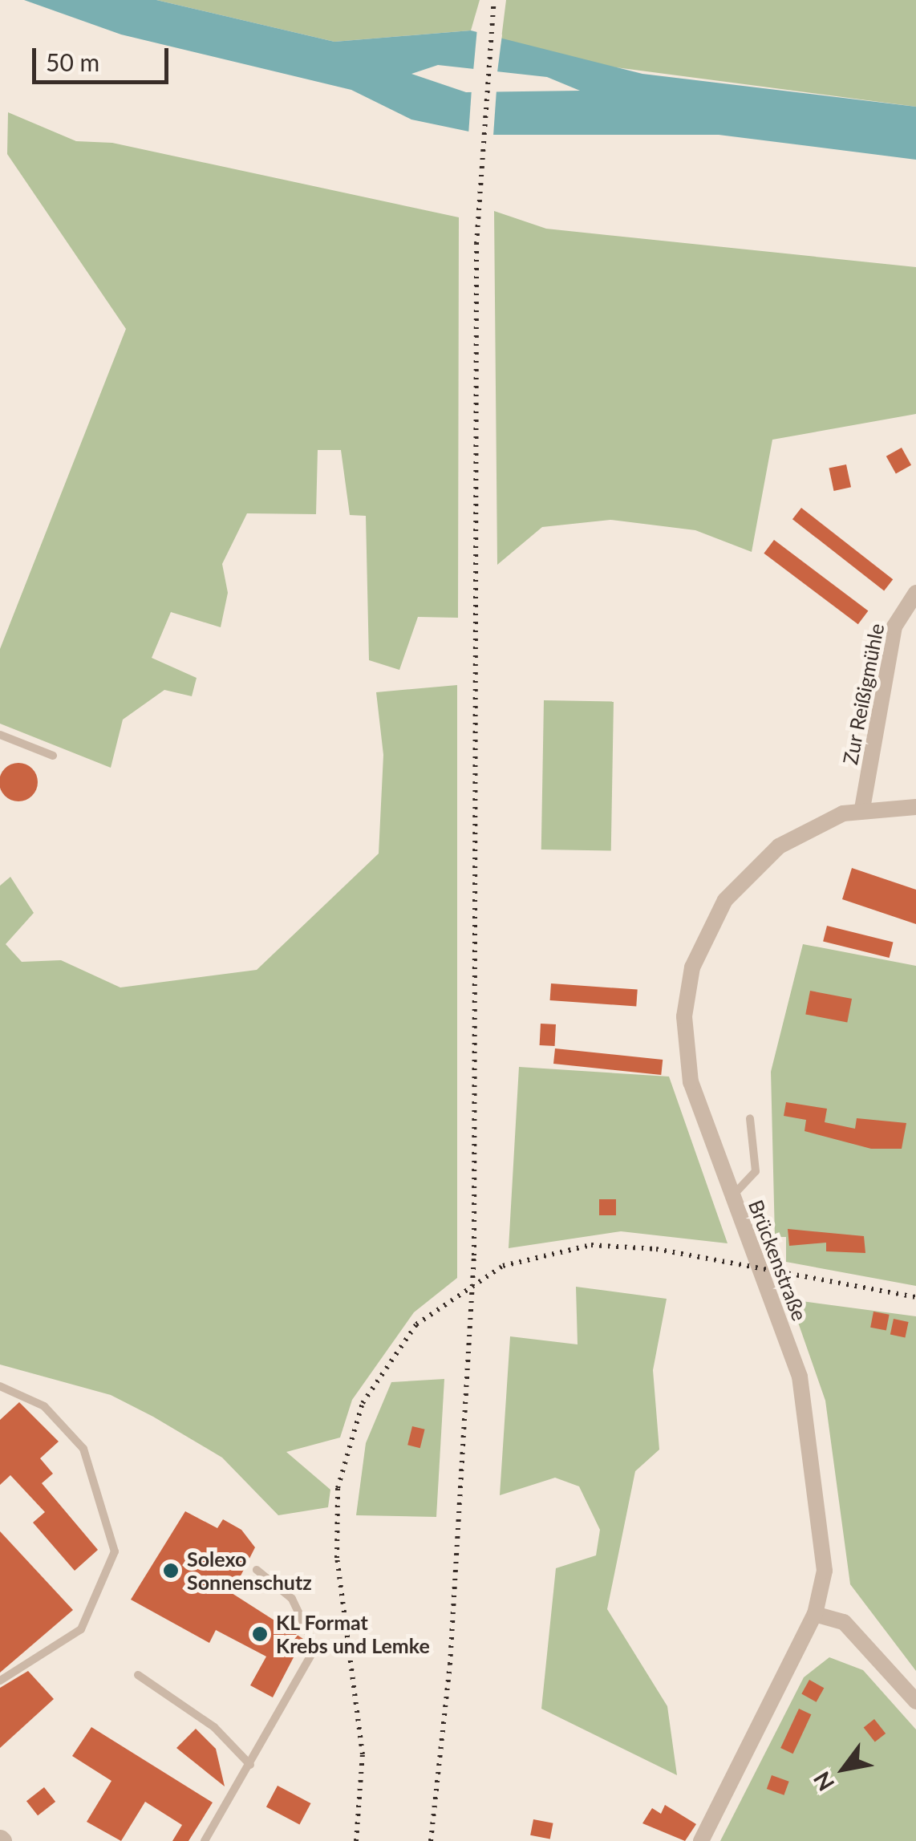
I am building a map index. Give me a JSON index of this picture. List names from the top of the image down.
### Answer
{
  "streets": {
    "street": ["Zur Reißigmühle", "Brückenstraße"]
  },
  "crossings": [
    ["Zur Reißigmühle", "Brückenstraße"]
  ],
  "places": ["Solexo Sonnenschutz", "KL Format Krebs und Lemke"],
  "scale_bar": "50 m",
  "north": "bottom left"
}
